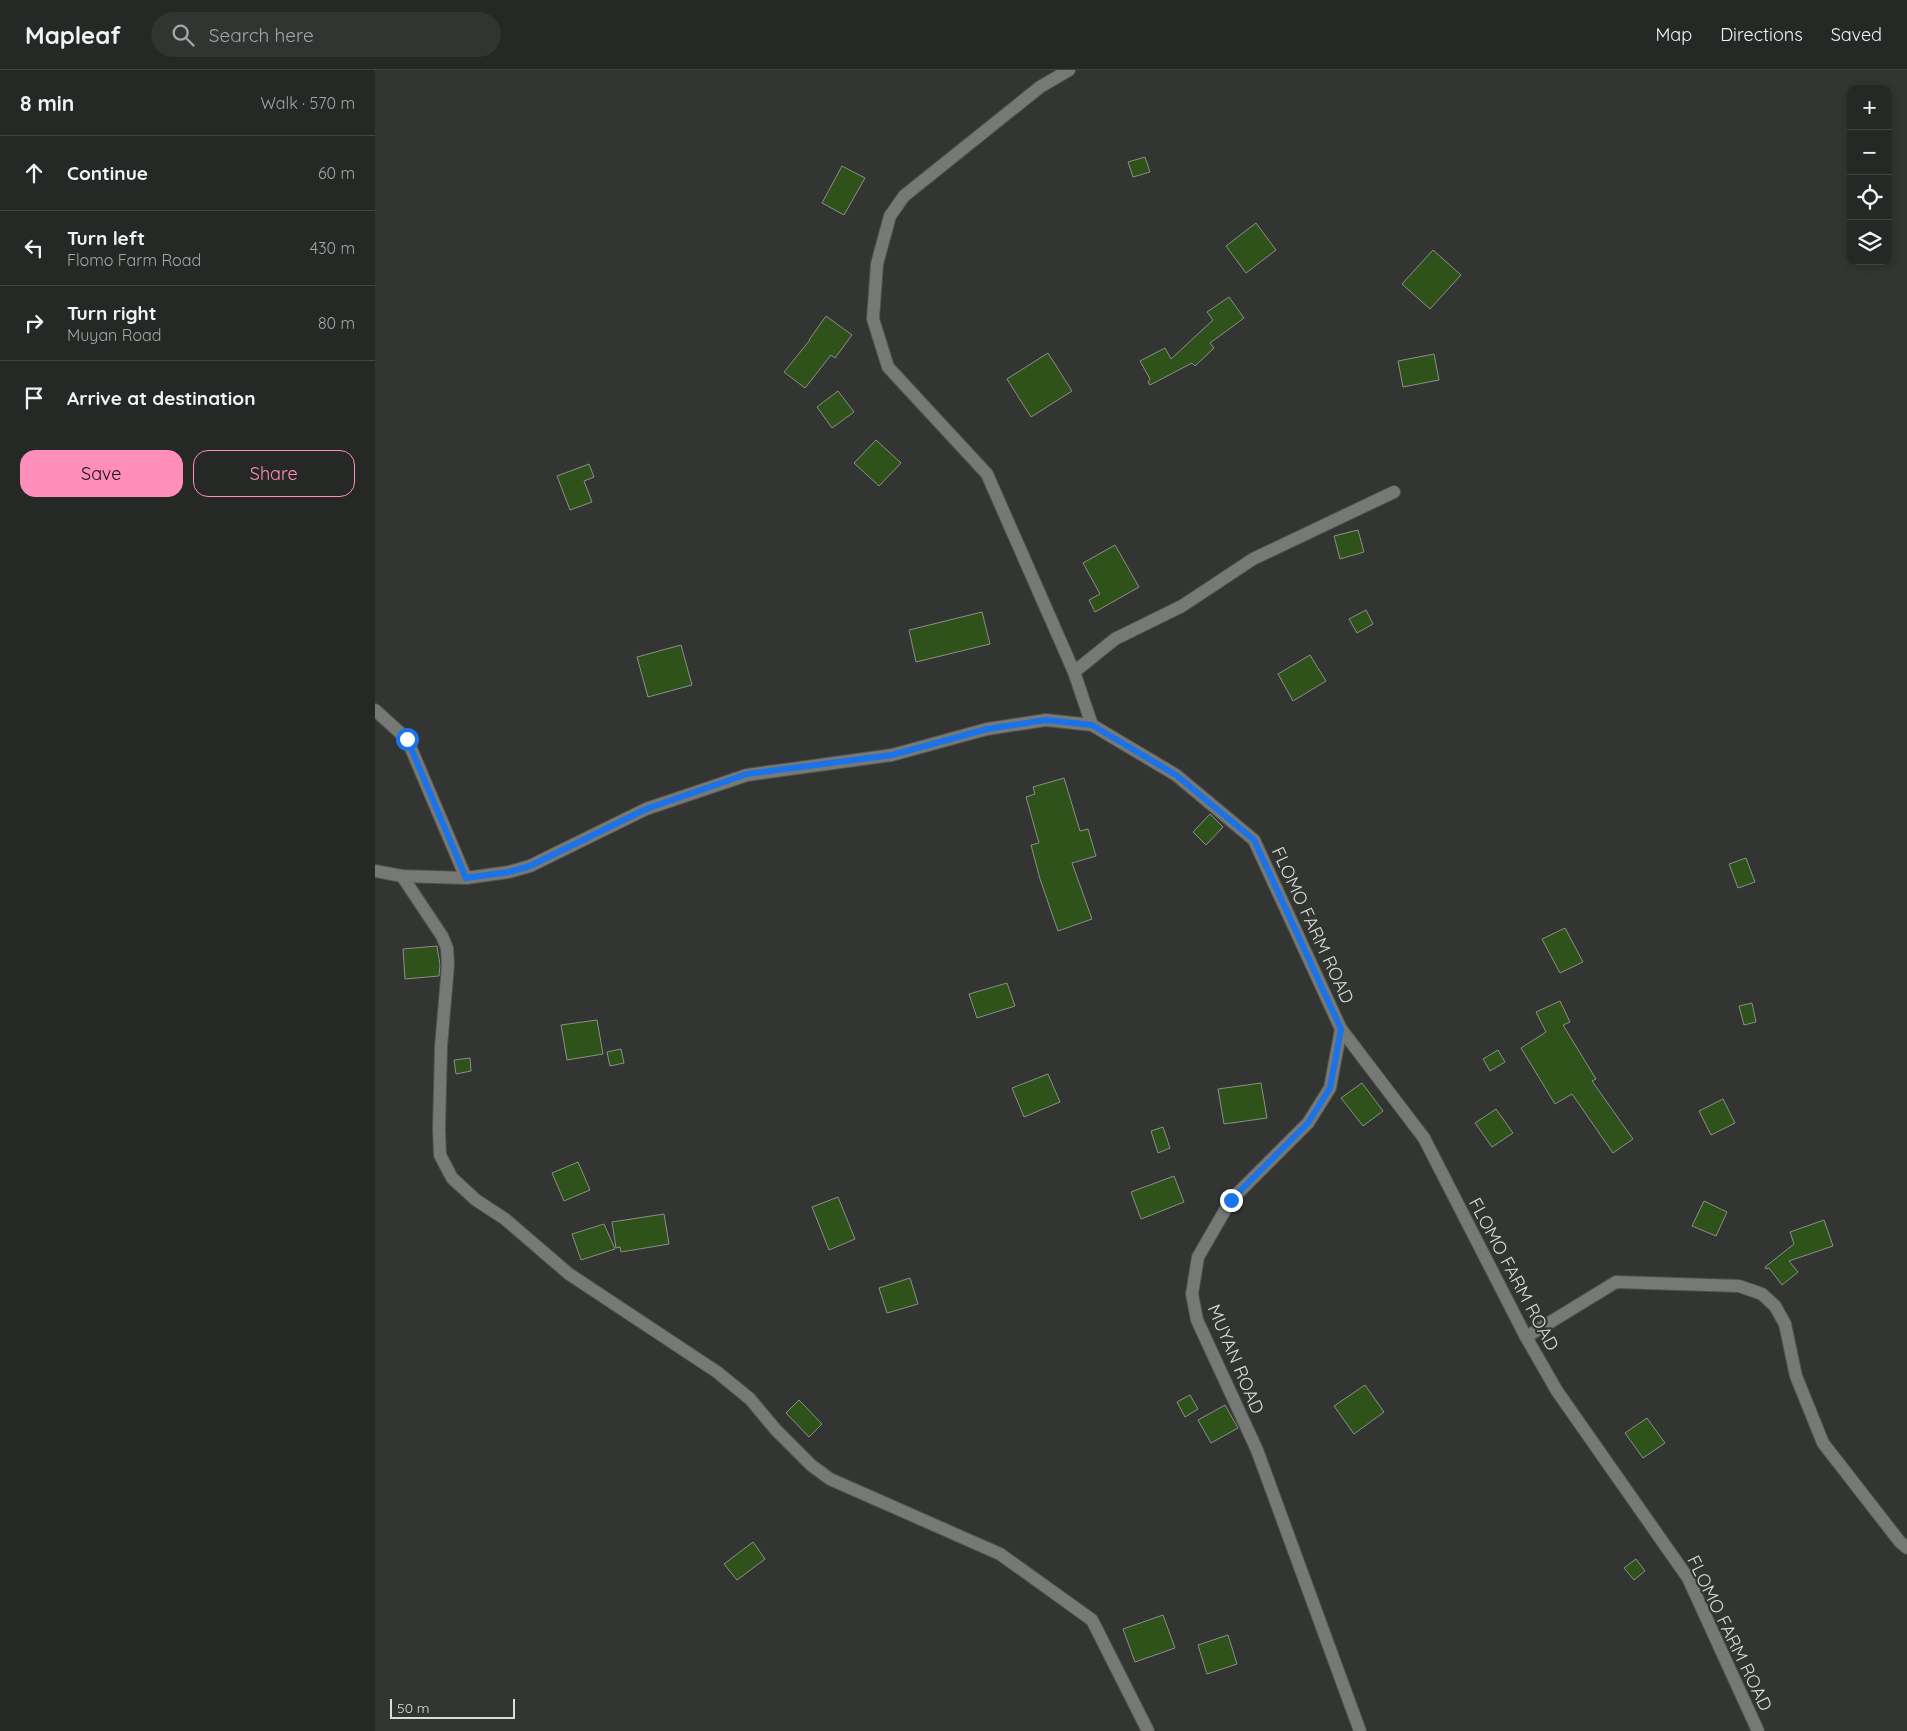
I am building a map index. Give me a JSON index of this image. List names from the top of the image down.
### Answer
{
  "streets": {
    "street": ["FLOMO FARM ROAD", "MUYAN ROAD"]
  },
  "crossings": [
    ["FLOMO FARM ROAD", "MUYAN ROAD"]
  ],
  "scale_bar": "50 m",
  "page": {
    "header": "Mapleaf",
    "search": "Search here",
    "nav": ["Map", "Directions", "Saved"],
    "heading": ["8 min", "Walk · 570 m"],
    "map_buttons": ["+", "−"],
    "list": [
      ["Continue", "60 m"],
      ["Turn left", "Flomo Farm Road", "430 m"],
      ["Turn right", "Muyan Road", "80 m"],
      "Arrive at destination"
    ],
    "buttons": ["Save", "Share"],
    "scale": "50 m"
  }
}
